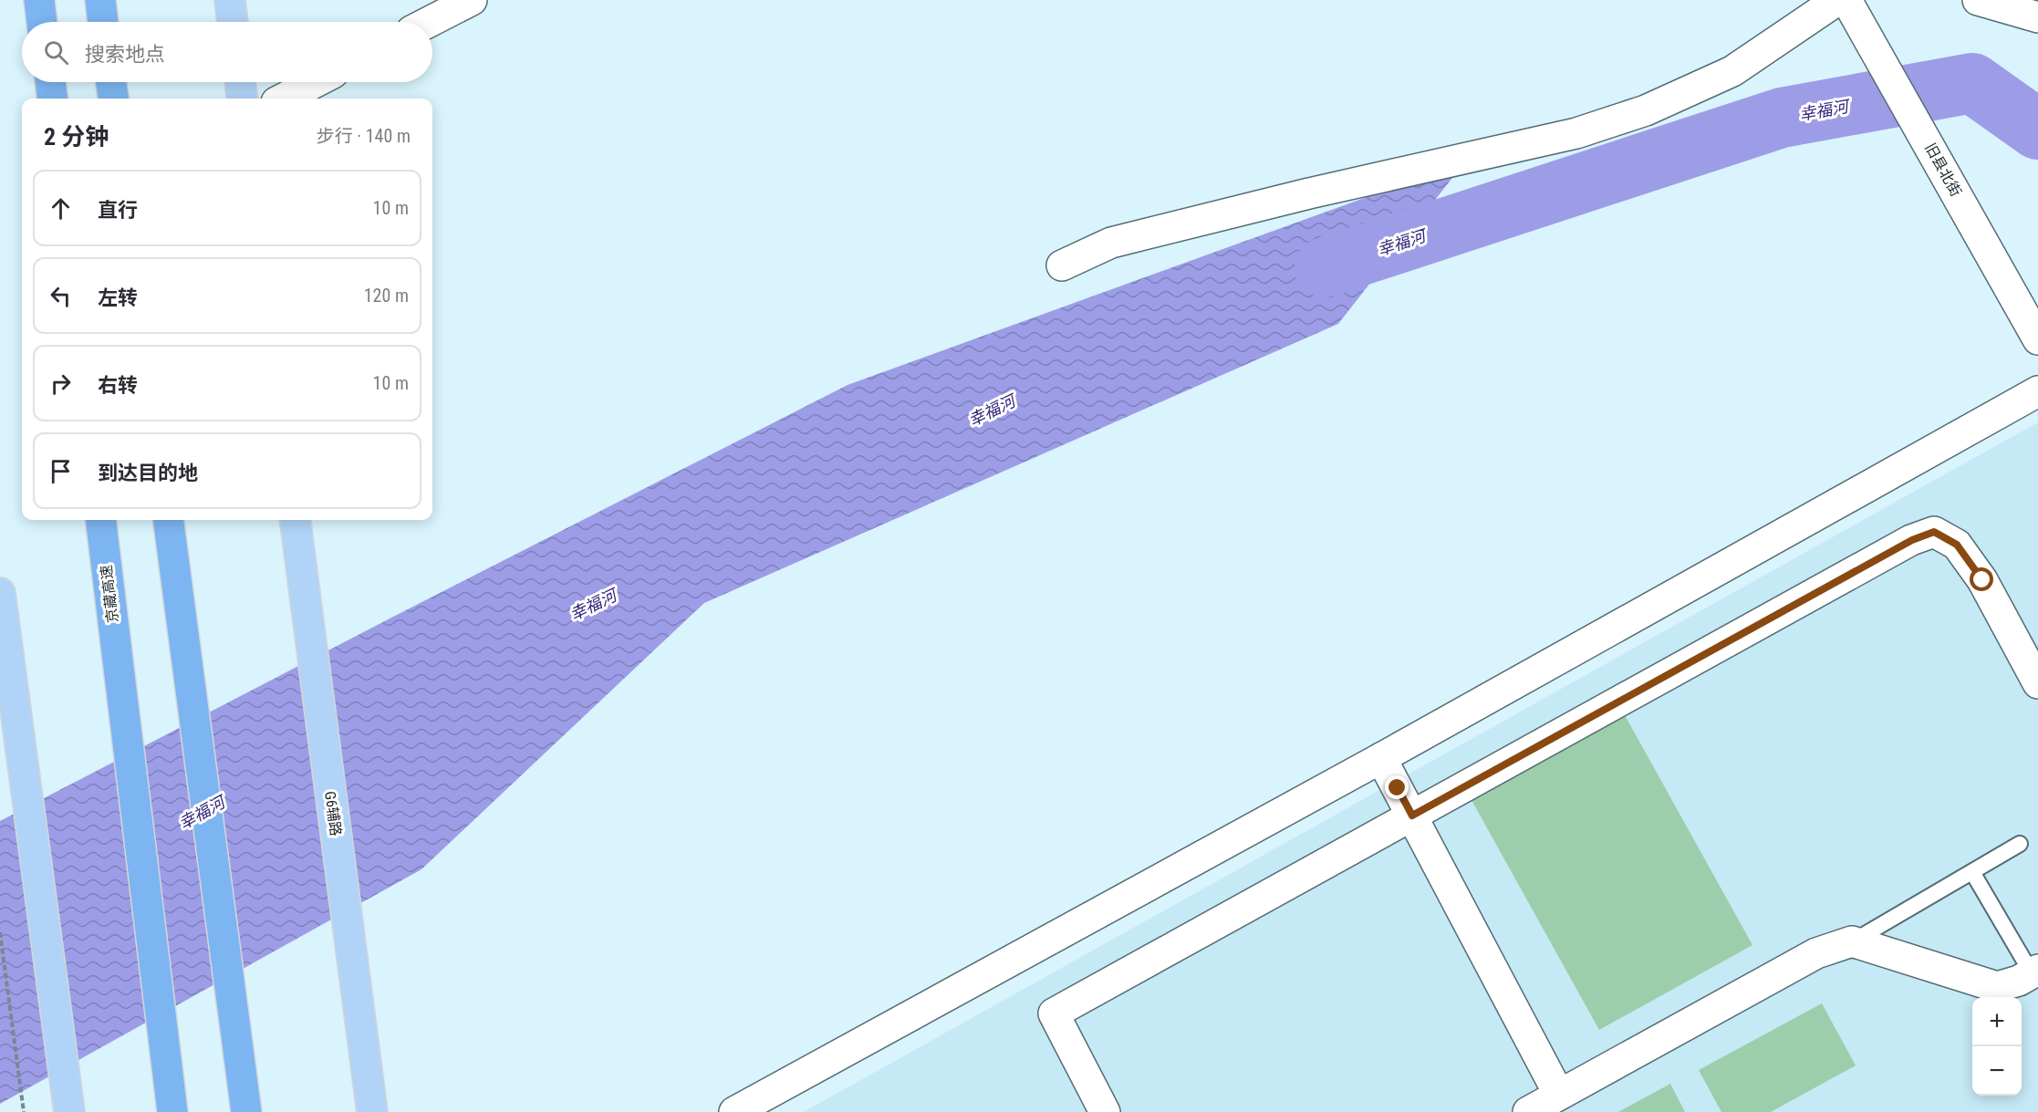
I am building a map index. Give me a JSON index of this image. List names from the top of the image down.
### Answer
{
  "streets": {
    "highway": ["京藏高速"],
    "main road": ["G6辅路"],
    "street": ["旧县北街"]
  },
  "water": ["幸福河"],
  "page": {
    "search": "搜索地点",
    "heading": ["2 分钟", "步行 · 140 m"],
    "list": [
      ["直行", "10 m"],
      ["左转", "120 m"],
      ["右转", "10 m"],
      "到达目的地"
    ],
    "map_buttons": ["+", "−"]
  }
}
